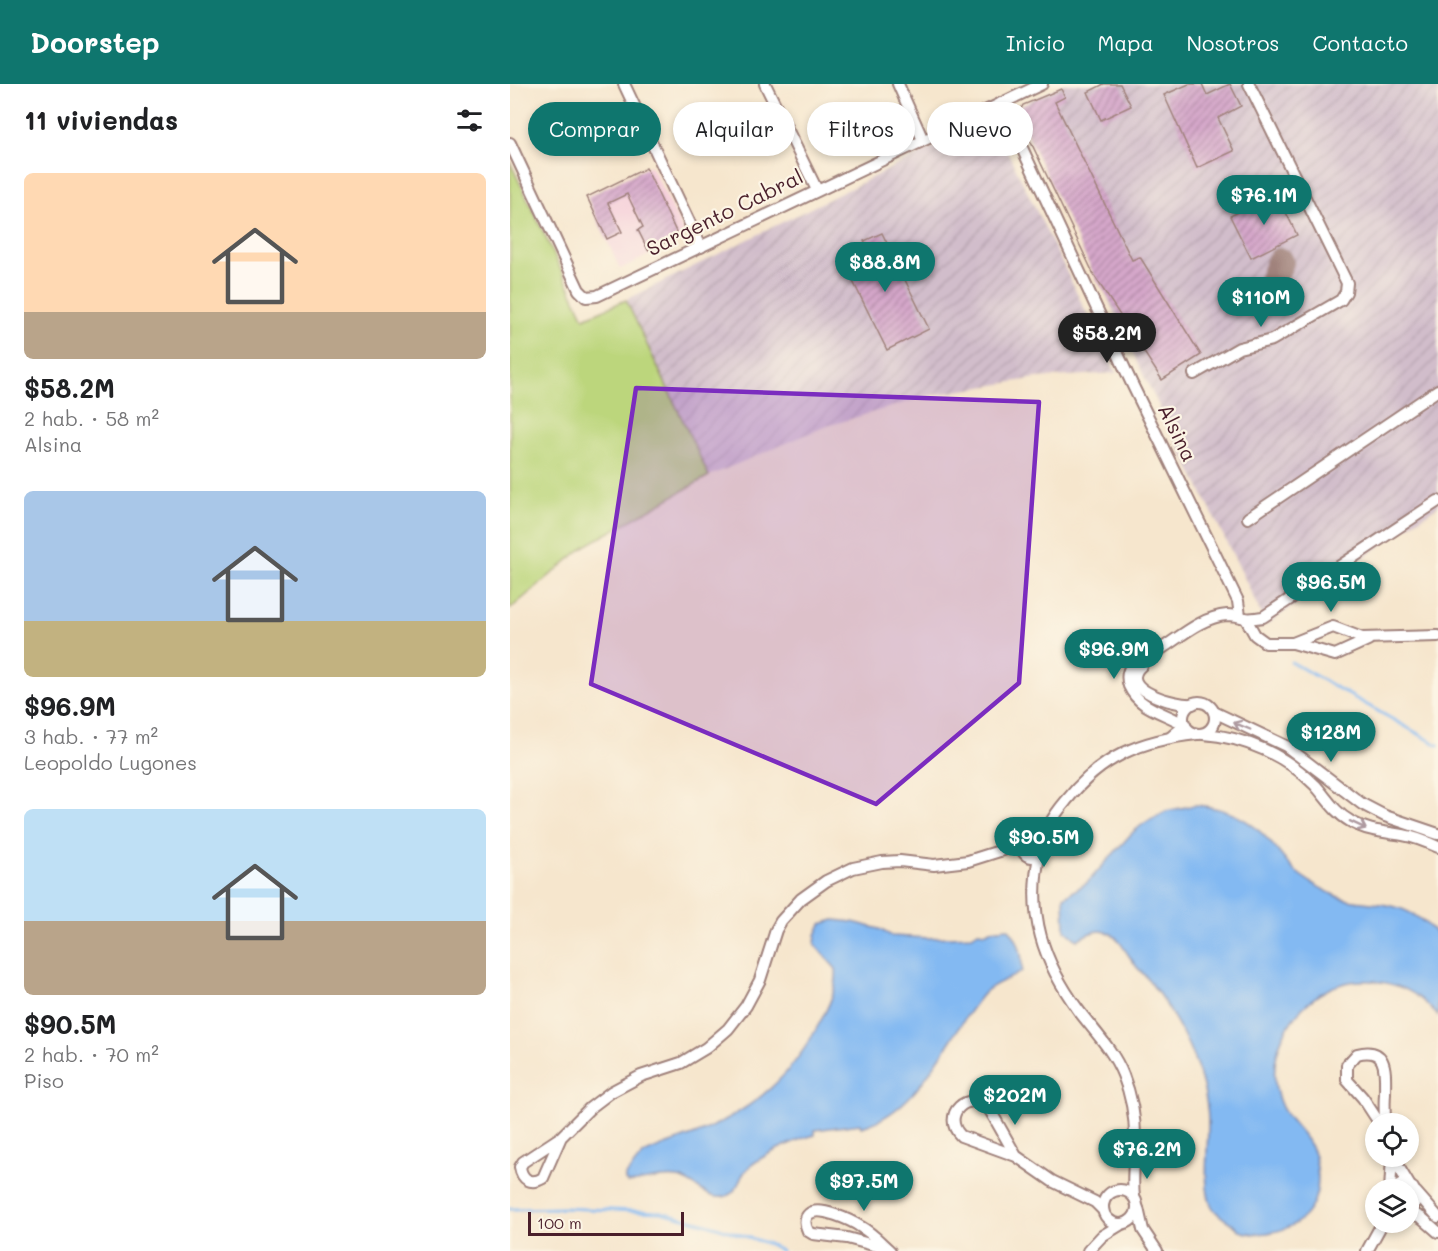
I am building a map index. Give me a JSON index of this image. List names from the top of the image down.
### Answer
{
  "streets": {
    "street": ["Sargento Cabral", "Alsina"]
  },
  "scale_bar": "100 m",
  "page": {
    "header": "Doorstep",
    "nav": [
      "Inicio",
      "Mapa",
      "Nosotros",
      "Contacto"
    ],
    "heading": "11 viviendas",
    "chip": [
      "Comprar",
      "Alquilar",
      "Filtros",
      "Nuevo"
    ],
    "list": [
      {
        "name": "$58.2M",
        "note": "2 hab. · 58 m² · Alsina"
      },
      {
        "name": "$96.9M",
        "note": "3 hab. · 77 m² · Leopoldo Lugones"
      },
      {
        "name": "$90.5M",
        "note": "2 hab. · 70 m² · Piso"
      }
    ],
    "price": [
      "$76.1M",
      "$88.8M",
      "$110M",
      "$58.2M",
      "$96.5M",
      "$96.9M",
      "$128M",
      "$90.5M",
      "$202M",
      "$76.2M",
      "$97.5M"
    ],
    "scale": "100 m"
  }
}
